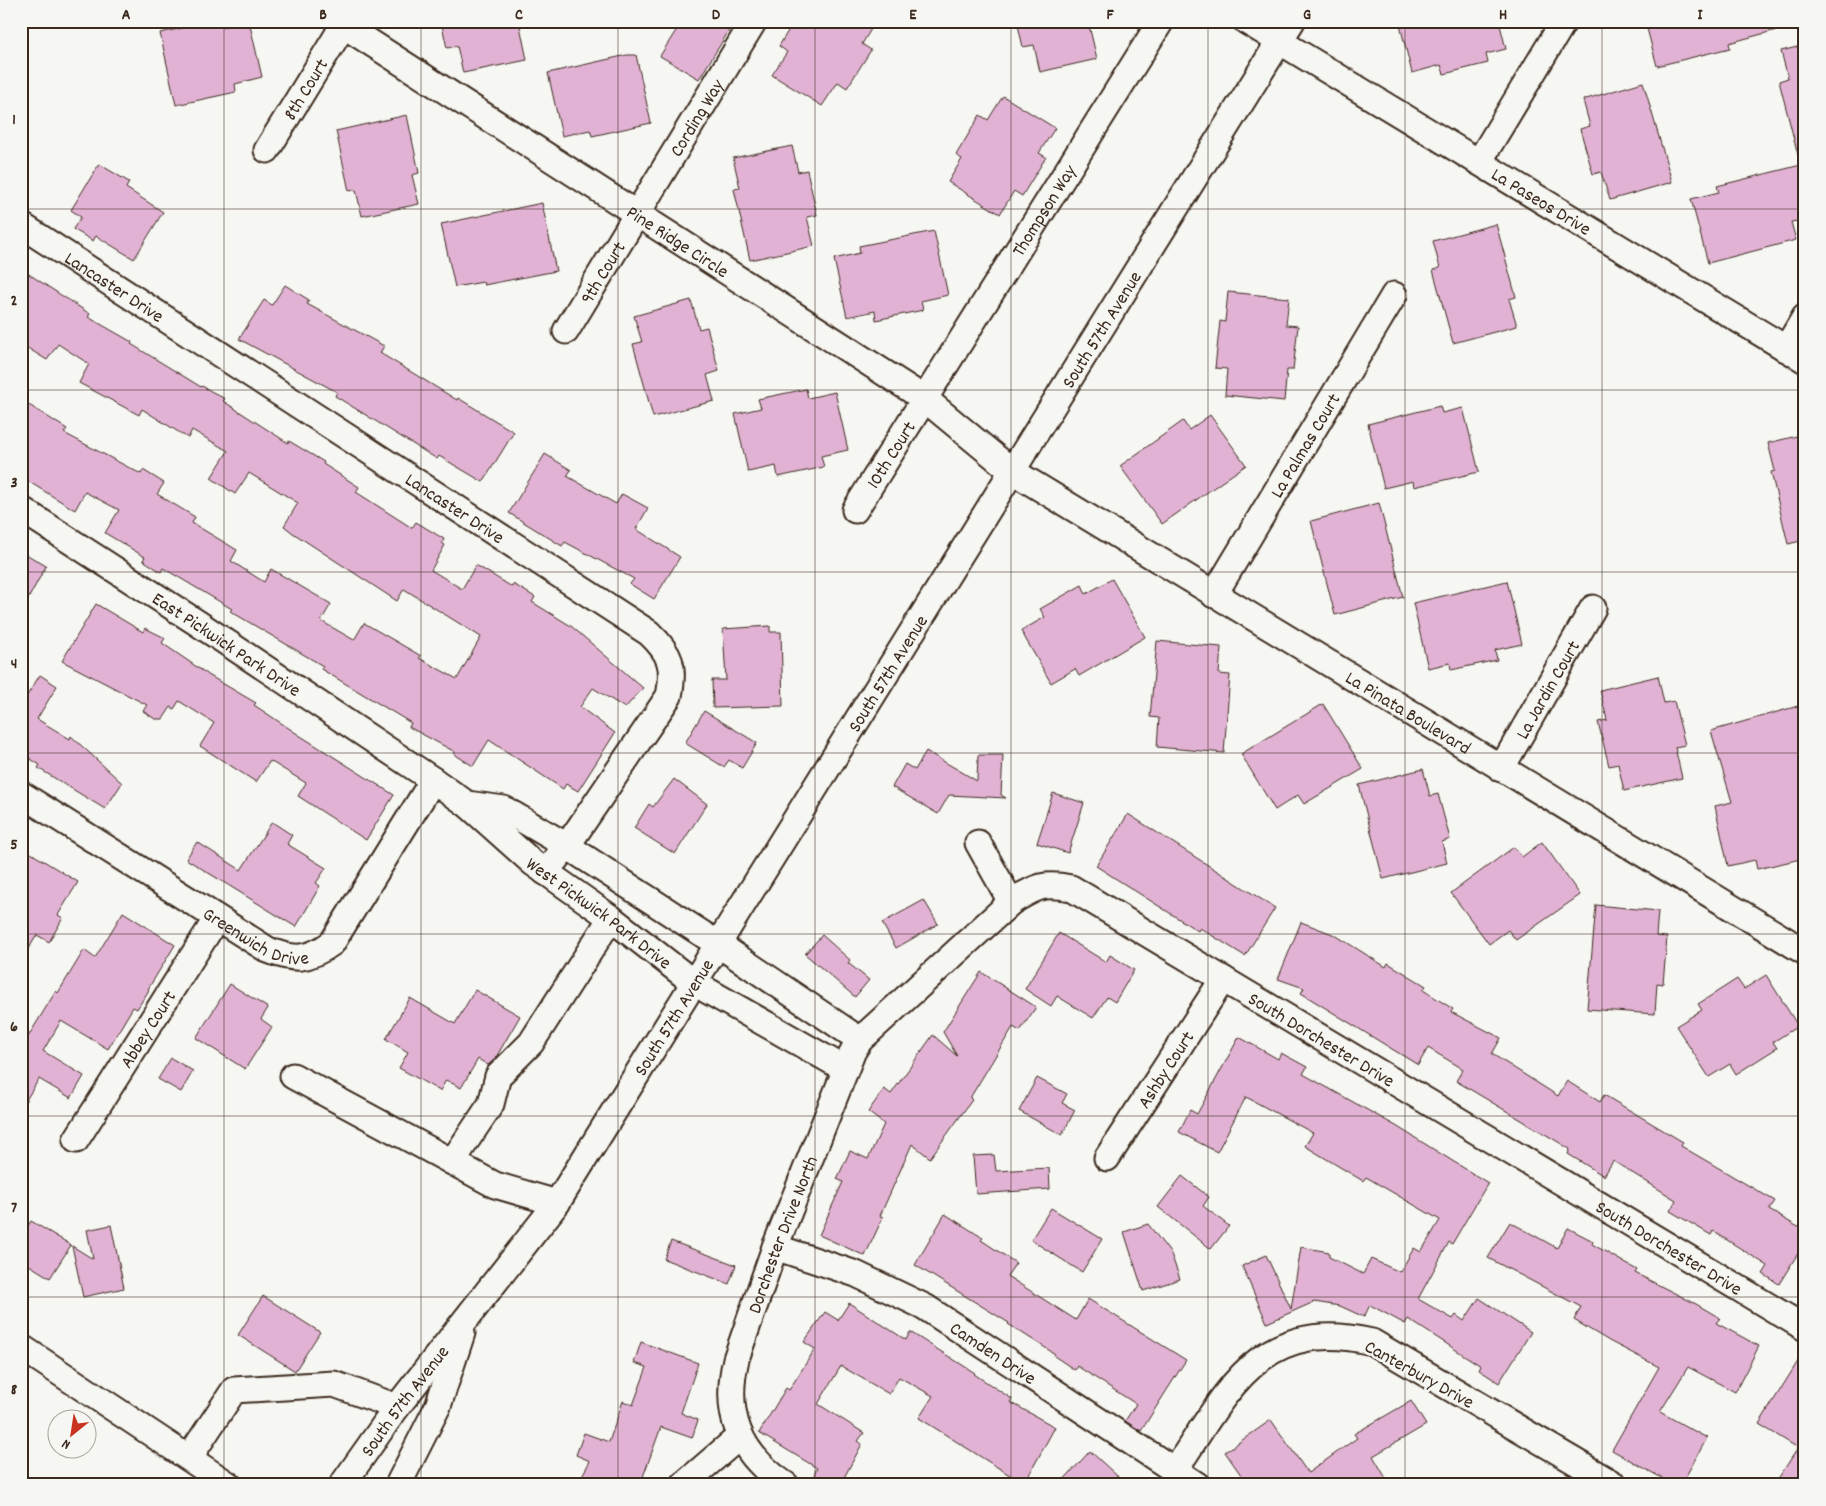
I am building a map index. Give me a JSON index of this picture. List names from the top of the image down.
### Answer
{
  "streets": {
    "street": [
      "8th Court",
      "Cording Way",
      "La Paseos Drive",
      "Thompson Way",
      "Pine Ridge Circle",
      "9th Court",
      "Lancaster Drive",
      "South 57th Avenue",
      "La Palmas Court",
      "10th Court",
      "East Pickwick Park Drive",
      "La Jardin Court",
      "La Pinata Boulevard",
      "West Pickwick Park Drive",
      "Greenwich Drive",
      "Abbey Court",
      "South Dorchester Drive",
      "Ashby Court",
      "Dorchester Drive North",
      "Camden Drive",
      "Canterbury Drive"
    ]
  },
  "crossings": [
    ["8th Court", "Pine Ridge Circle"],
    ["Cording Way", "Pine Ridge Circle"],
    ["Cording Way", "9th Court"],
    ["La Paseos Drive", "South 57th Avenue"],
    ["Thompson Way", "Pine Ridge Circle"],
    ["Thompson Way", "10th Court"],
    ["Pine Ridge Circle", "9th Court"],
    ["Pine Ridge Circle", "South 57th Avenue"],
    ["Pine Ridge Circle", "10th Court"],
    ["Pine Ridge Circle", "La Pinata Boulevard"],
    ["Lancaster Drive", "West Pickwick Park Drive"],
    ["South 57th Avenue", "La Pinata Boulevard"],
    ["South 57th Avenue", "West Pickwick Park Drive"],
    ["La Palmas Court", "La Pinata Boulevard"],
    ["East Pickwick Park Drive", "West Pickwick Park Drive"],
    ["East Pickwick Park Drive", "Greenwich Drive"],
    ["La Jardin Court", "La Pinata Boulevard"],
    ["West Pickwick Park Drive", "Greenwich Drive"],
    ["West Pickwick Park Drive", "South Dorchester Drive"],
    ["West Pickwick Park Drive", "Dorchester Drive North"],
    ["Greenwich Drive", "Abbey Court"],
    ["South Dorchester Drive", "Ashby Court"],
    ["South Dorchester Drive", "Dorchester Drive North"],
    ["Dorchester Drive North", "Camden Drive"],
    ["Camden Drive", "Canterbury Drive"]
  ],
  "north": "bottom left",
  "grid": {
    "columns": [
      "A",
      "B",
      "C",
      "D",
      "E",
      "F",
      "G",
      "H",
      "I"
    ],
    "rows": [
      "1",
      "2",
      "3",
      "4",
      "5",
      "6",
      "7",
      "8"
    ]
  }
}
